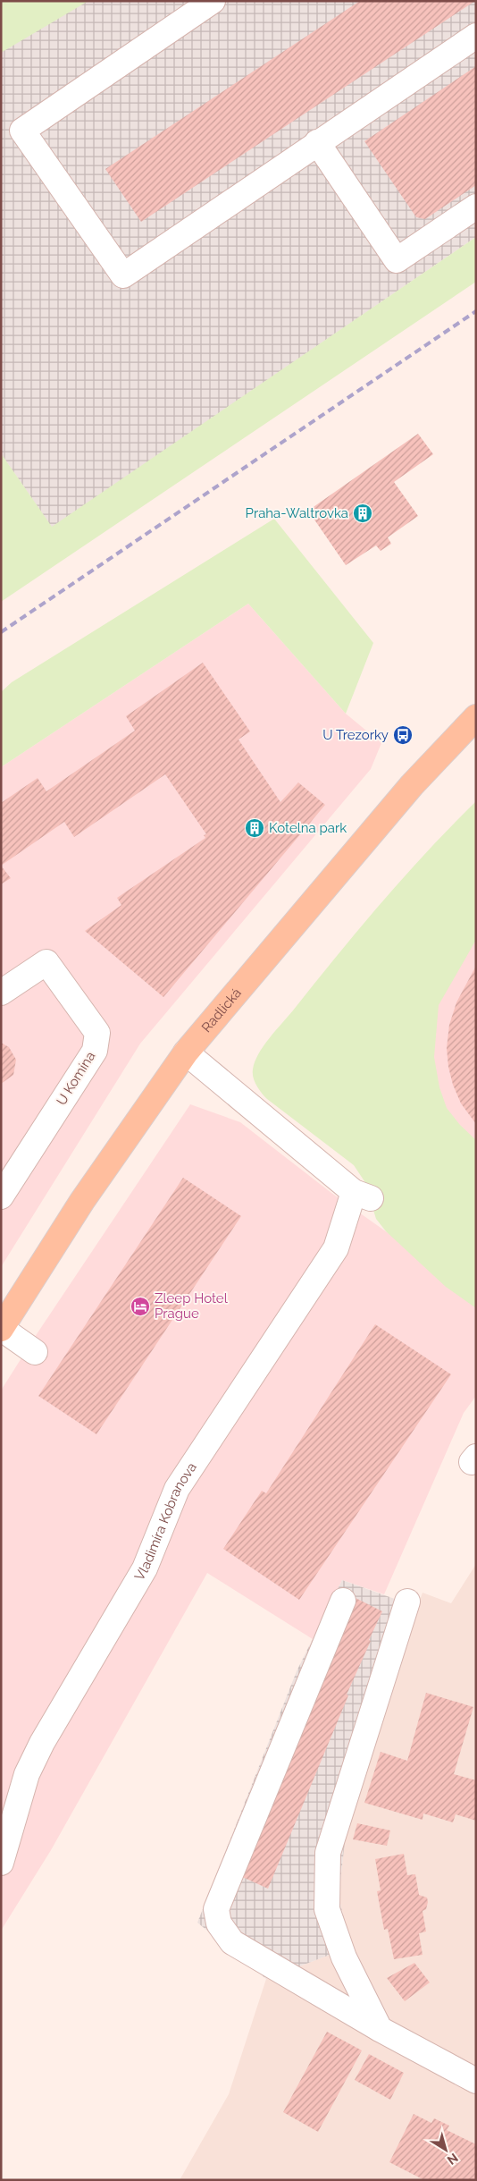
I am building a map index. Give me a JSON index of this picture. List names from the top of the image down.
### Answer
{
  "streets": {
    "main road": ["Radlická"],
    "street": ["U Komína", "Vladimíra Kobranova"]
  },
  "crossings": [
    ["Radlická", "Vladimíra Kobranova"]
  ],
  "places": {
    "building": ["Praha-Waltrovka", "Kotelna park"],
    "bus stop": ["U Trezorky"],
    "hotel": ["Zleep Hotel Prague"]
  },
  "north": "bottom right"
}
